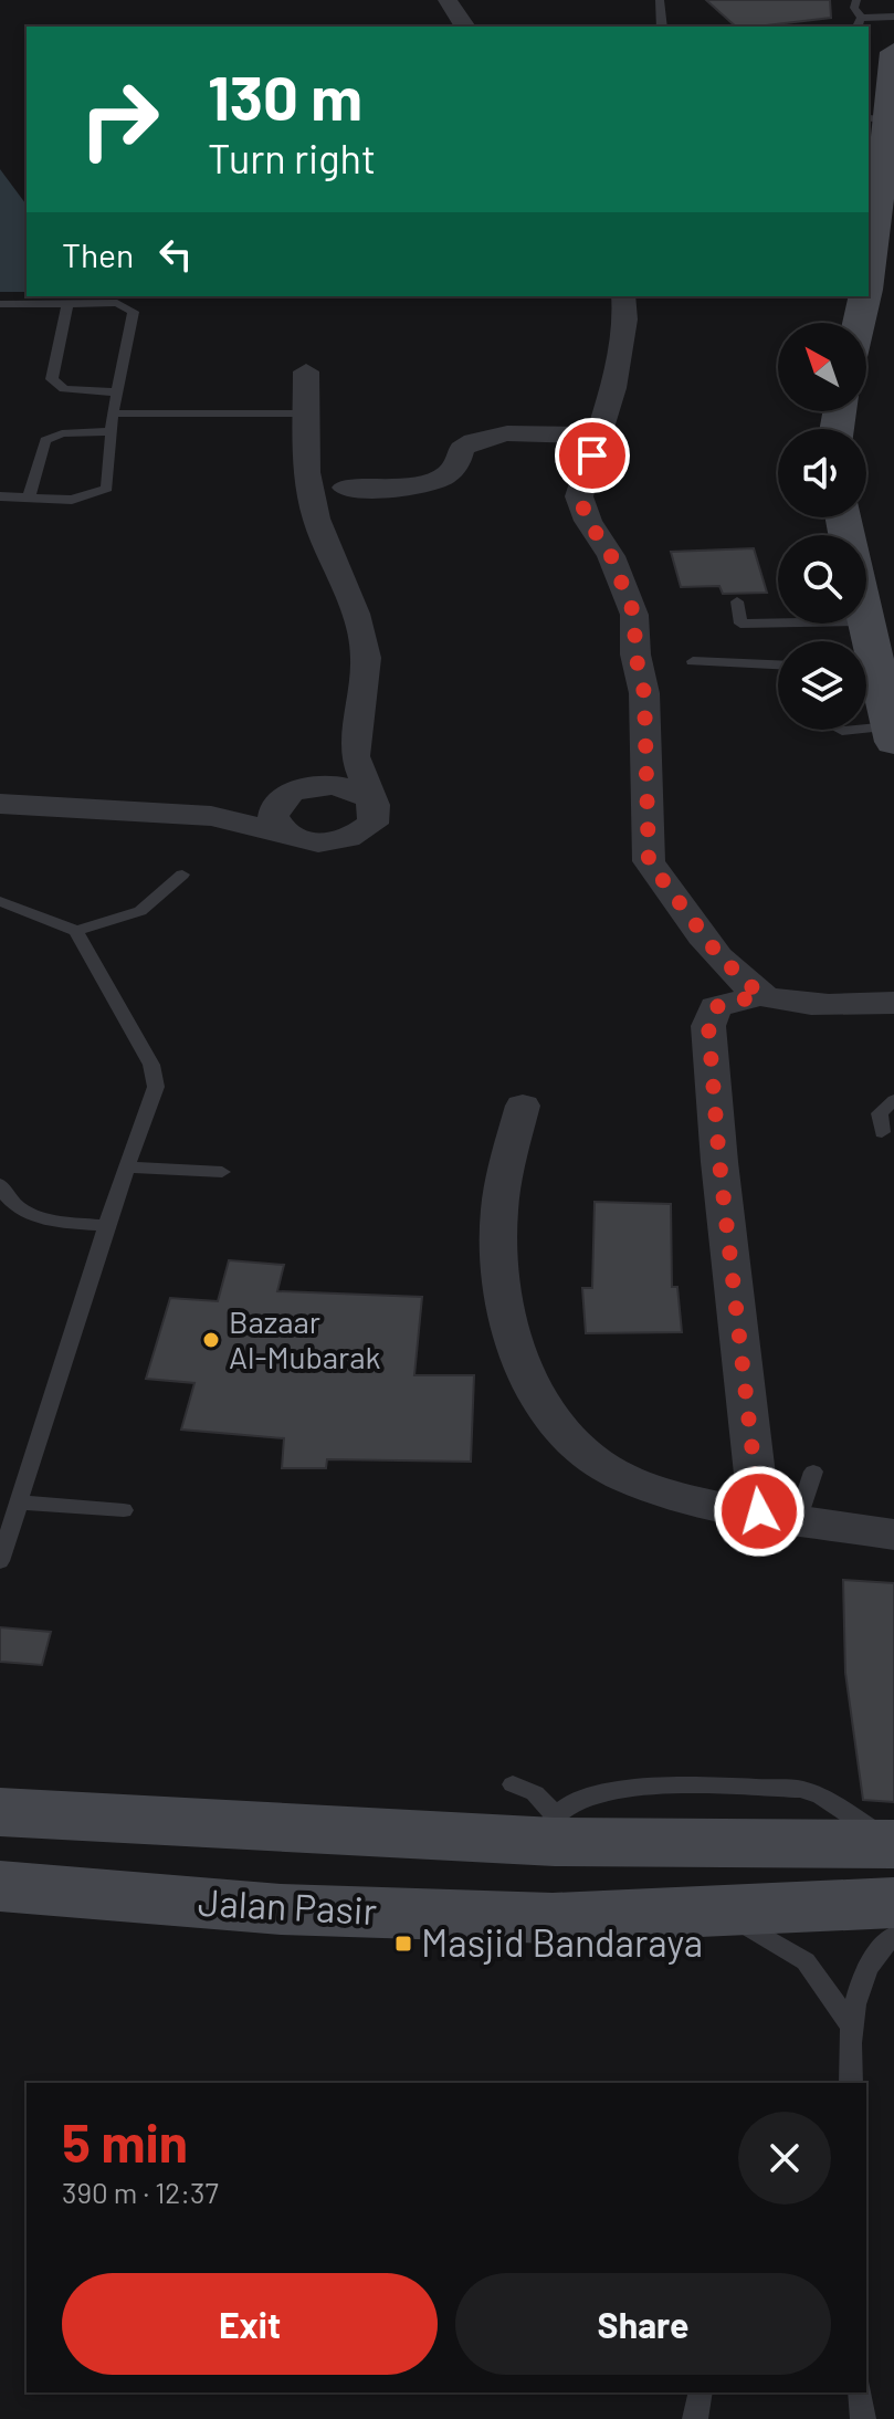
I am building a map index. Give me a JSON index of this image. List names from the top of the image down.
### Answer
{
  "streets": {
    "main road": ["Jalan Pasir"]
  },
  "places": {
    "other": ["Bazaar Al-Mubarak"],
    "transit": ["Masjid Bandaraya"]
  },
  "north": "top left",
  "page": {
    "turn": ["130 m", "Turn right"],
    "then": "Then",
    "heading": ["5 min", "390 m · 12:37"],
    "buttons": ["Exit", "Share"]
  }
}
